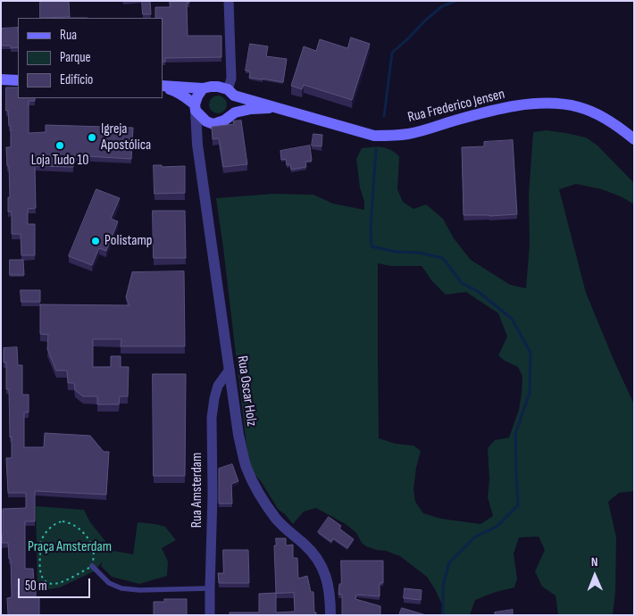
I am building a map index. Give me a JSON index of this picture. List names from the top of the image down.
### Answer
{
  "streets": {
    "main road": ["Rua Frederico Jensen"],
    "street": ["Rua Oscar Holz", "Rua Amsterdam"]
  },
  "crossings": [
    ["Rua Frederico Jensen", "Rua Oscar Holz"],
    ["Rua Oscar Holz", "Rua Amsterdam"]
  ],
  "parks": ["Praça Amsterdam"],
  "places": ["Igreja Apostólica", "Loja Tudo 10", "Polistamp"],
  "legend": ["Rua", "Parque", "Edifício"],
  "scale_bar": "50 m",
  "north": "top"
}
